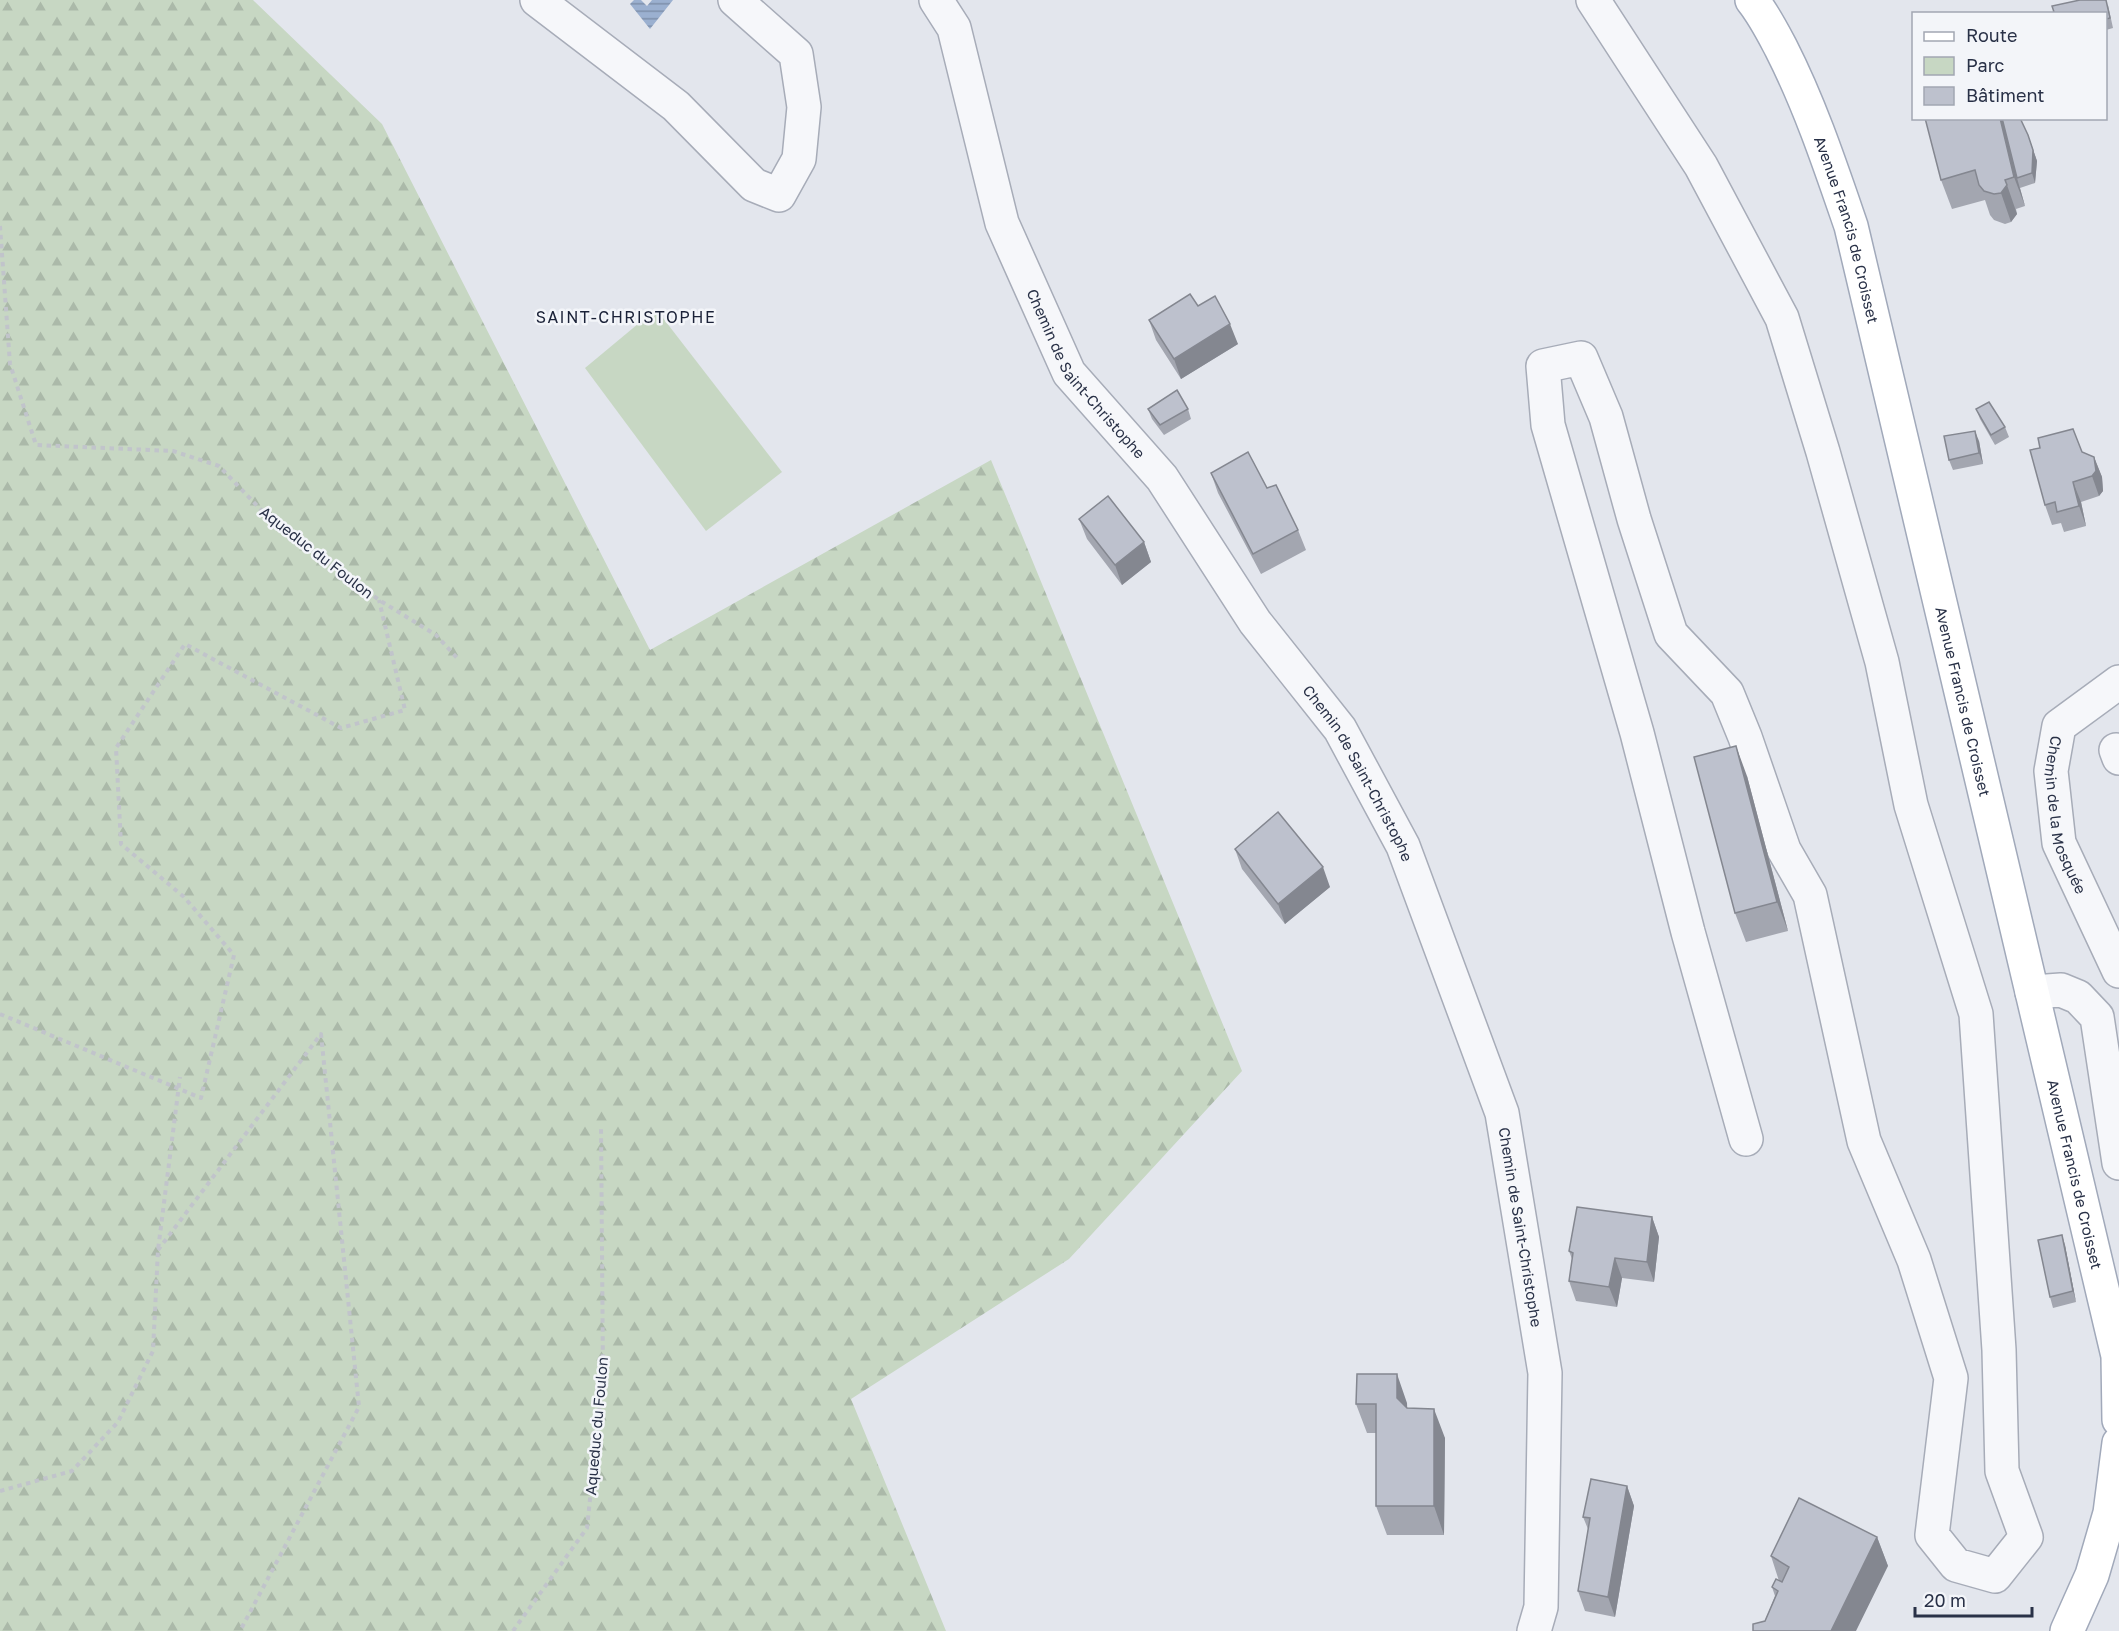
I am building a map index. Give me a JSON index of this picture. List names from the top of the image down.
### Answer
{
  "streets": {
    "main road": ["Avenue Francis de Croisset"],
    "street": ["Chemin de Saint-Christophe", "Chemin de la Mosquée"],
    "path": ["Aqueduc du Foulon"]
  },
  "districts": ["SAINT-CHRISTOPHE"],
  "legend": ["Route", "Parc", "Bâtiment"],
  "scale_bar": "20 m"
}
